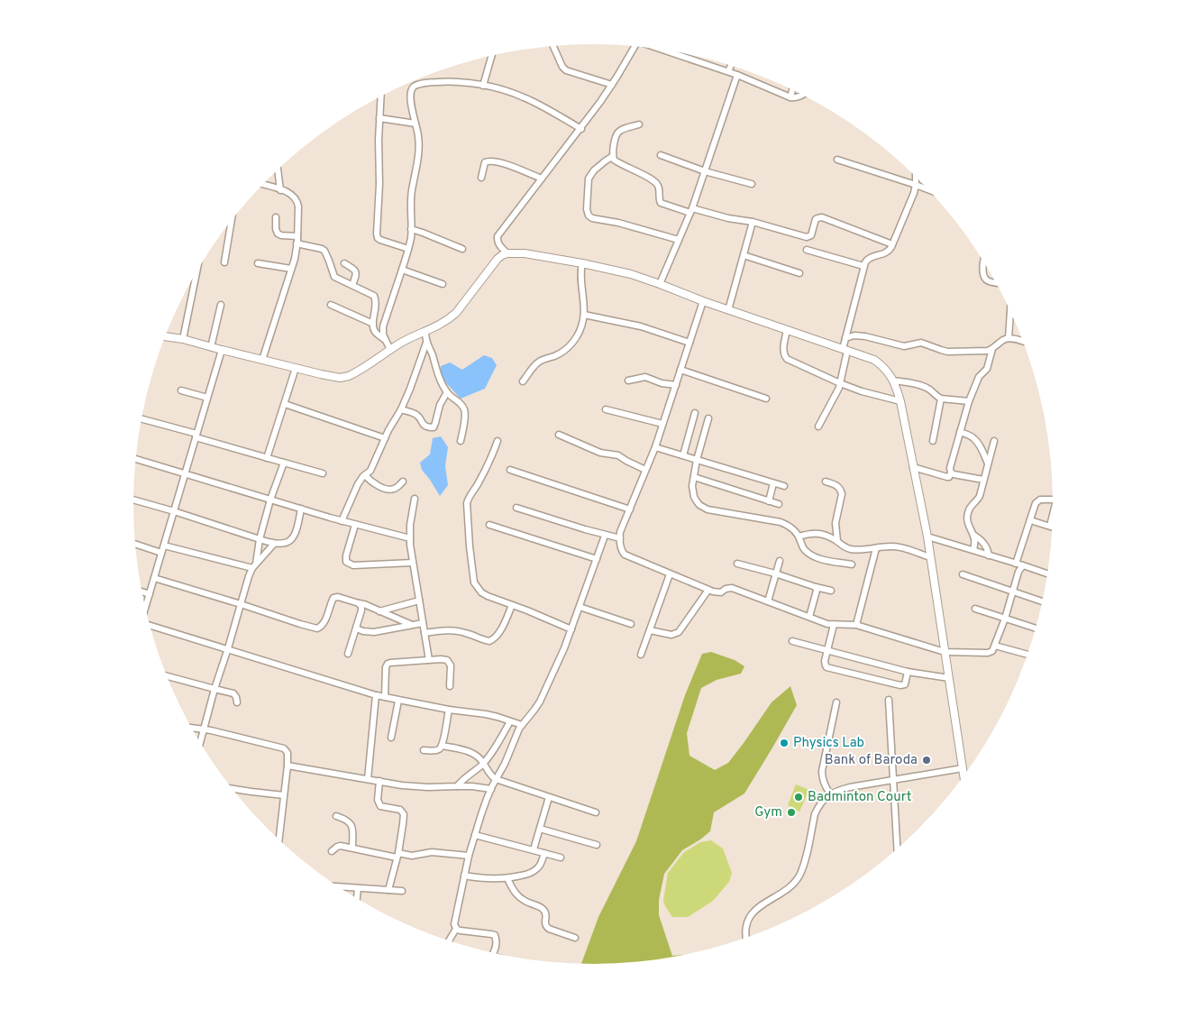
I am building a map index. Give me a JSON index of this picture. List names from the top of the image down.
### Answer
{
  "places": [
    "Physics Lab",
    "Bank of Baroda",
    "Badminton Court",
    "Gym"
  ]
}
